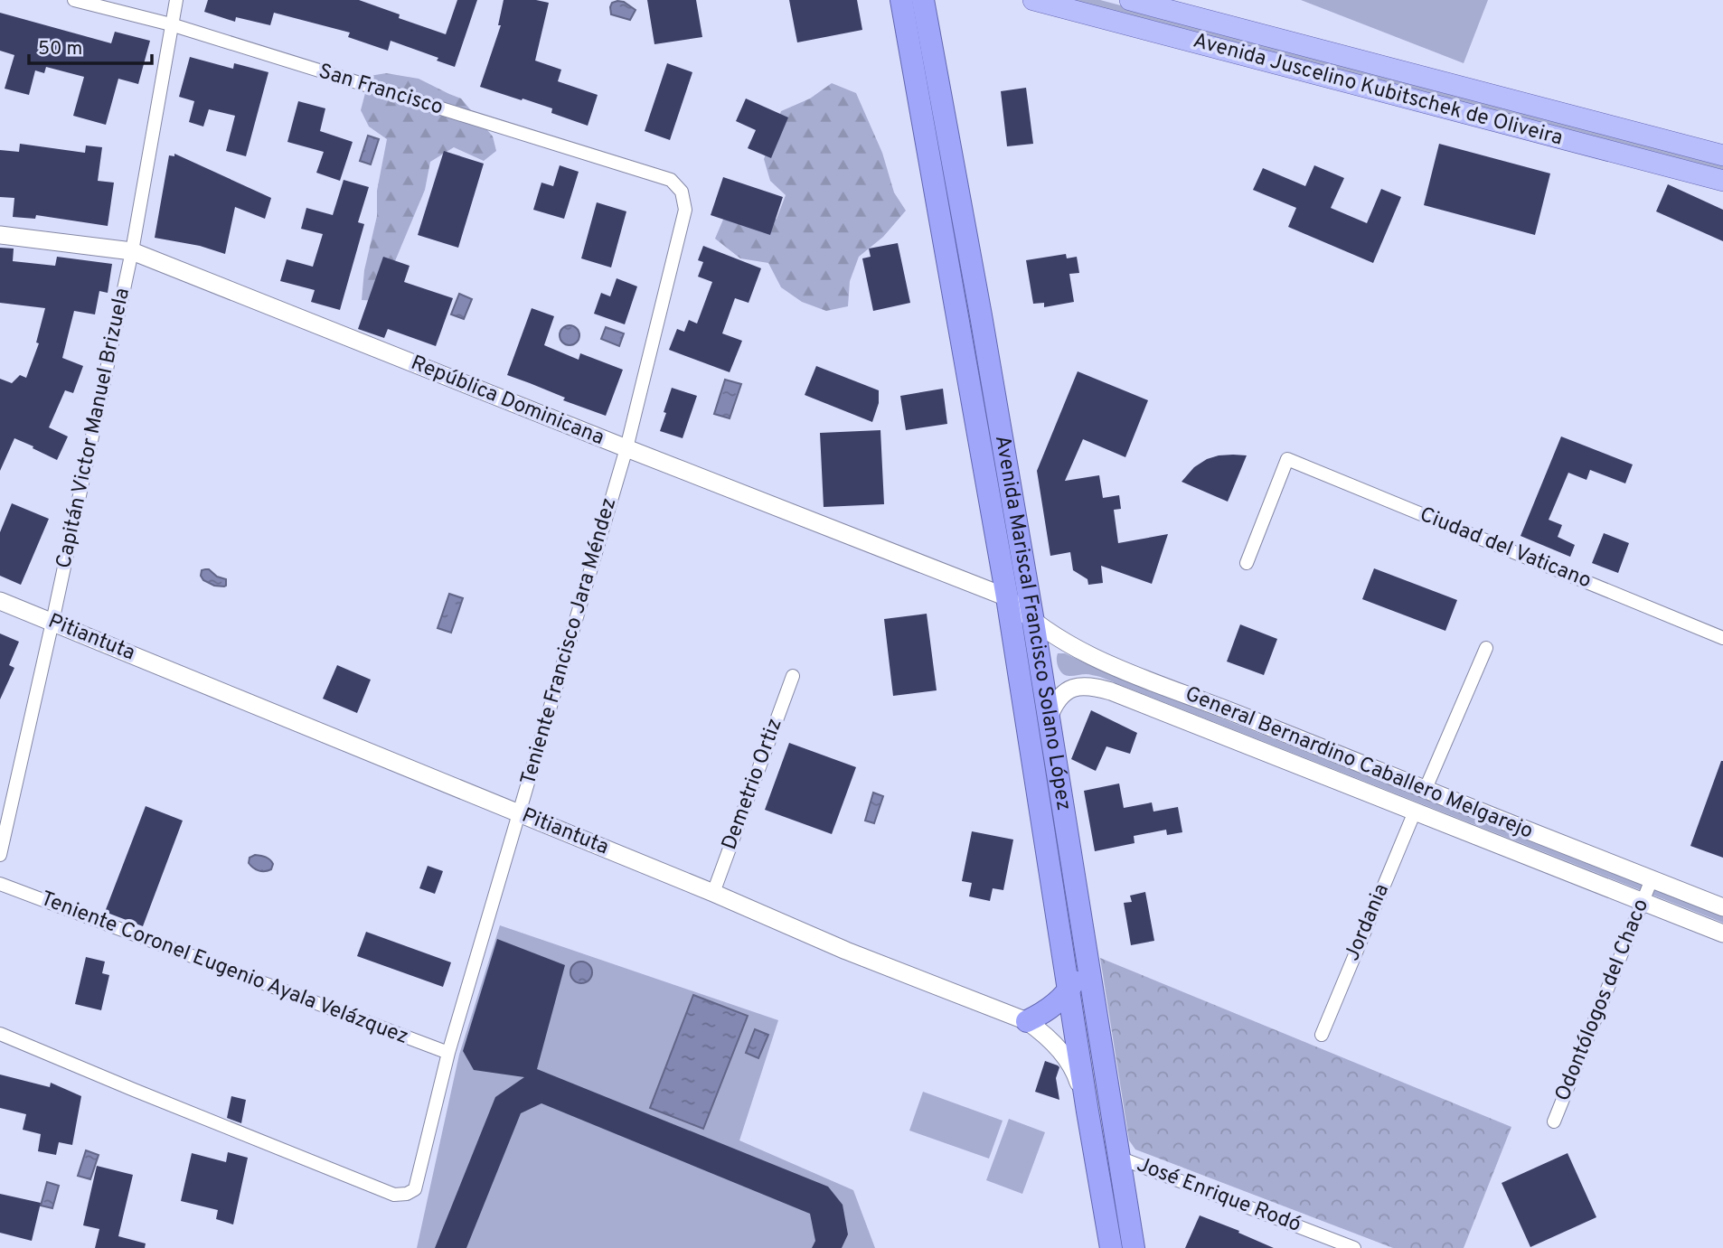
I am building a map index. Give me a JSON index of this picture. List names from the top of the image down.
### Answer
{
  "streets": {
    "highway": ["Avenida Mariscal Francisco Solano López"],
    "main road": ["Avenida Juscelino Kubitschek de Oliveira"],
    "street": [
      "San Francisco",
      "República Dominicana",
      "Capitán Victor Manuel Brizuela",
      "Ciudad del Vaticano",
      "Pitiantuta",
      "Teniente Francisco Jara Méndez",
      "General Bernardino Caballero Melgarejo",
      "Demetrio Ortiz",
      "Jordania",
      "Teniente Coronel Eugenio Ayala Velázquez",
      "Odontólogos del Chaco",
      "José Enrique Rodó"
    ]
  },
  "crossings": [
    ["San Francisco", "Capitán Victor Manuel Brizuela"],
    ["San Francisco", "Teniente Francisco Jara Méndez"],
    ["República Dominicana", "Capitán Victor Manuel Brizuela"],
    ["República Dominicana", "Avenida Mariscal Francisco Solano López"],
    ["República Dominicana", "Teniente Francisco Jara Méndez"],
    ["República Dominicana", "General Bernardino Caballero Melgarejo"],
    ["Capitán Victor Manuel Brizuela", "Pitiantuta"],
    ["Avenida Mariscal Francisco Solano López", "Pitiantuta"],
    ["Avenida Mariscal Francisco Solano López", "General Bernardino Caballero Melgarejo"],
    ["Avenida Mariscal Francisco Solano López", "José Enrique Rodó"],
    ["Pitiantuta", "Teniente Francisco Jara Méndez"],
    ["Pitiantuta", "Demetrio Ortiz"],
    ["Teniente Francisco Jara Méndez", "Teniente Coronel Eugenio Ayala Velázquez"],
    ["General Bernardino Caballero Melgarejo", "Jordania"],
    ["General Bernardino Caballero Melgarejo", "Odontólogos del Chaco"]
  ],
  "scale_bar": "50 m"
}
